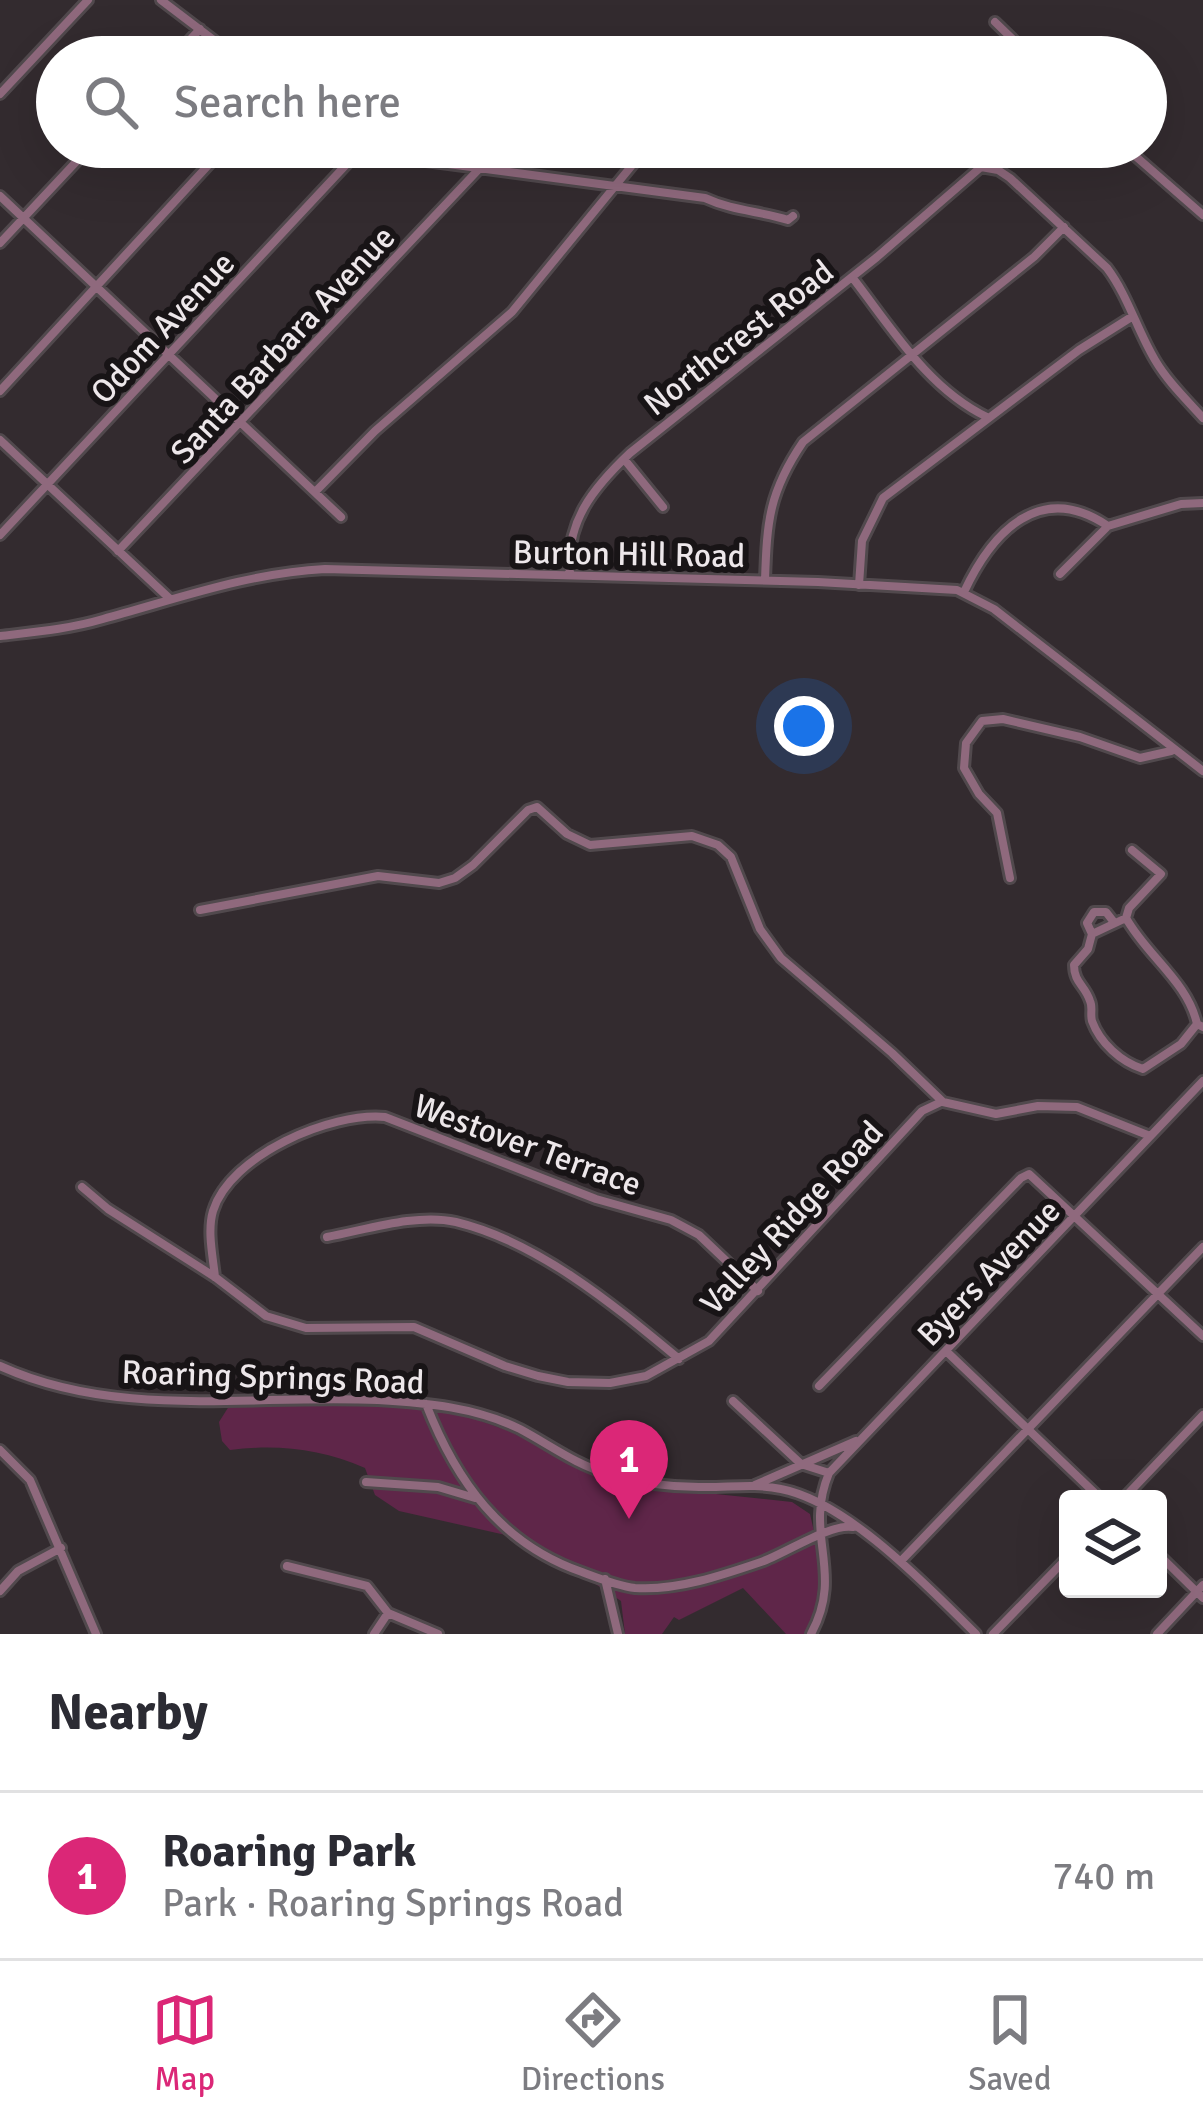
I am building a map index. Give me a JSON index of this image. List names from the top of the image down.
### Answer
{
  "streets": {
    "street": [
      "Odom Avenue",
      "Northcrest Road",
      "Santa Barbara Avenue",
      "Burton Hill Road",
      "Westover Terrace",
      "Valley Ridge Road",
      "Byers Avenue",
      "Roaring Springs Road"
    ]
  },
  "crossings": [
    ["Northcrest Road", "Burton Hill Road"],
    ["Westover Terrace", "Valley Ridge Road"],
    ["Byers Avenue", "Roaring Springs Road"]
  ],
  "page": {
    "search": "Search here",
    "pins": "1",
    "heading": "Nearby",
    "list": [
      {
        "mark": "1",
        "name": "Roaring Park",
        "note": "Park · Roaring Springs Road",
        "value": "740 m"
      }
    ],
    "nav": ["Map", "Directions", "Saved"]
  }
}
